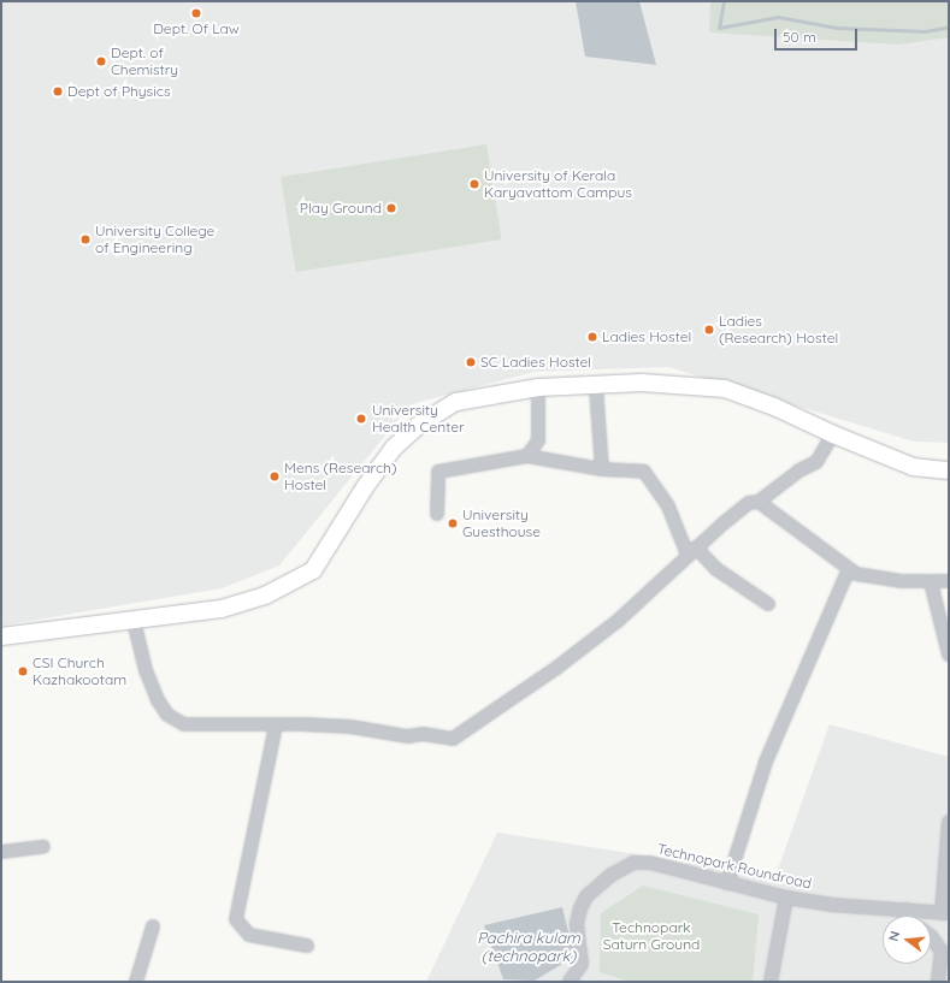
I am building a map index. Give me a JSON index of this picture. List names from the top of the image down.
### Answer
{
  "streets": {
    "street": ["Technopark Roundroad"]
  },
  "water": ["Pachira kulam (technopark)"],
  "parks": ["Technopark Saturn Ground"],
  "places": [
    "Dept. Of Law",
    "Dept. of Chemistry",
    "Dept of Physics",
    "University of Kerala Karyavattom Campus",
    "Play Ground",
    "University College of Engineering",
    "Ladies (Research) Hostel",
    "Ladies Hostel",
    "SC Ladies Hostel",
    "University Health Center",
    "Mens (Research) Hostel",
    "University Guesthouse",
    "CSI Church Kazhakootam"
  ],
  "scale_bar": "50 m",
  "north": "left"
}
